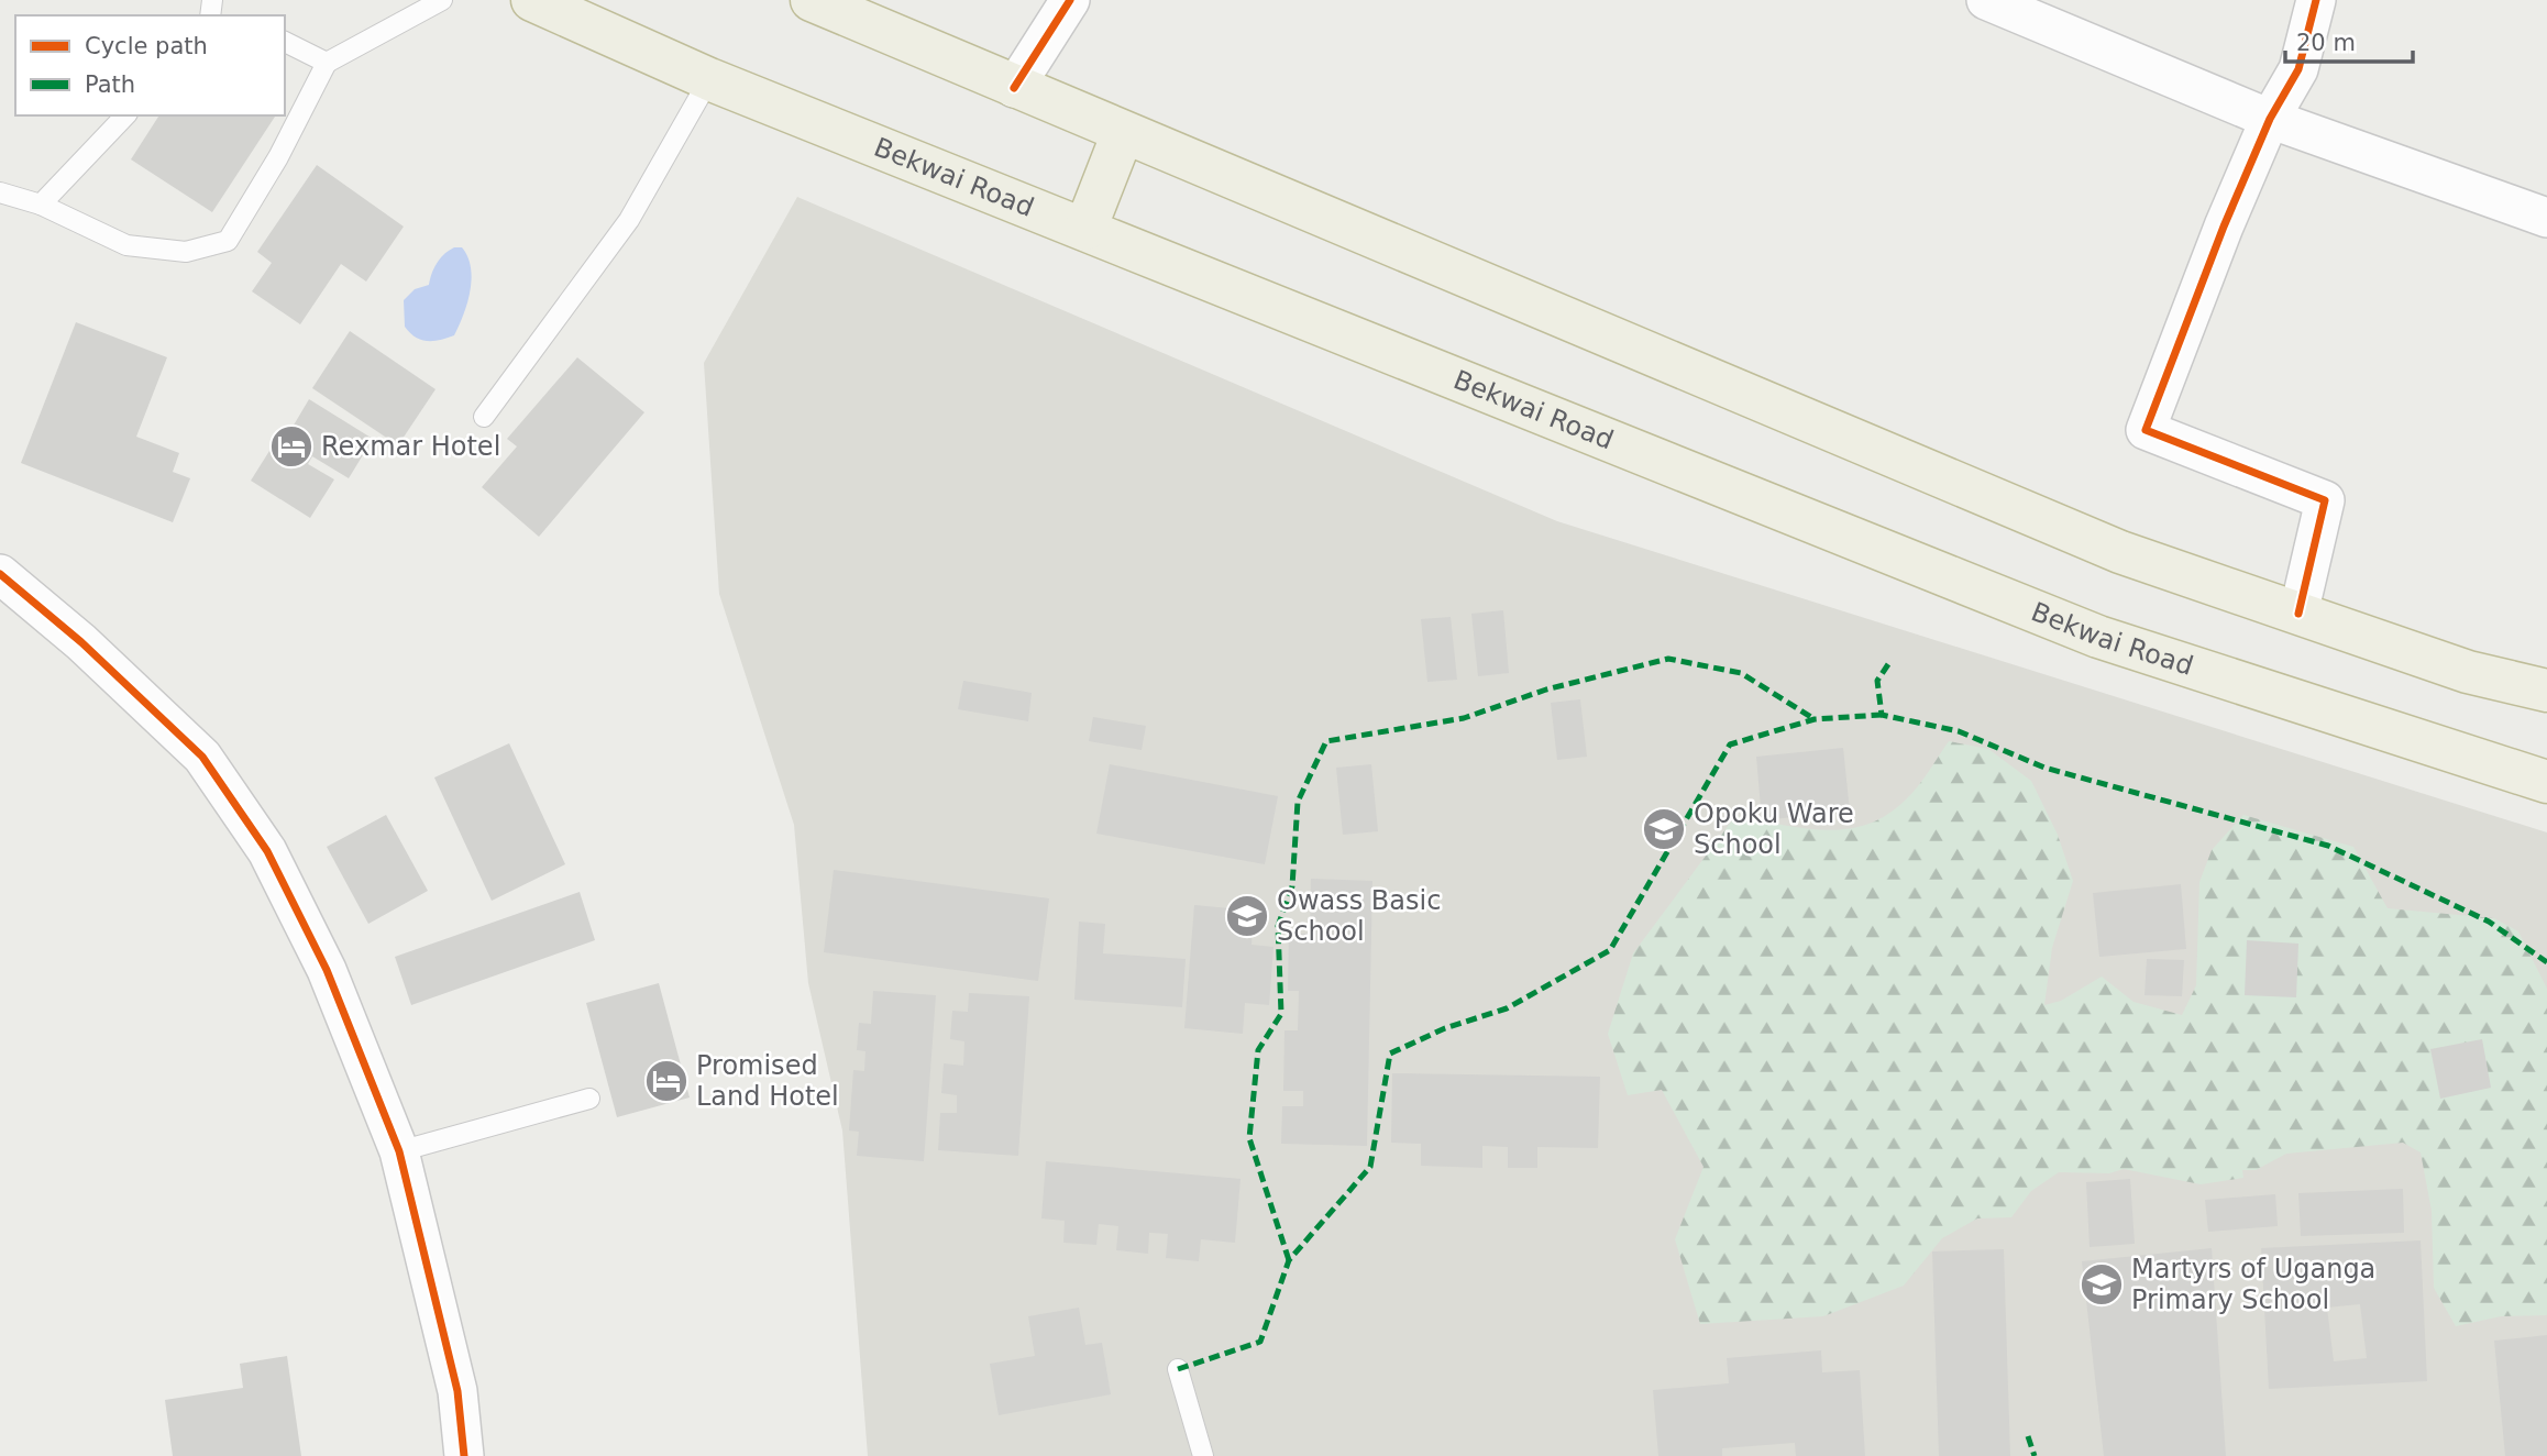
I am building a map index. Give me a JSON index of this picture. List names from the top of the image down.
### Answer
{
  "streets": {
    "highway": ["Bekwai Road"]
  },
  "places": {
    "hotel": ["Rexmar Hotel", "Promised Land Hotel"],
    "school or university": ["Opoku Ware School", "Owass Basic School", "Martyrs of Uganga Primary School"]
  },
  "legend": ["Cycle path", "Path"],
  "scale_bar": "20 m"
}
